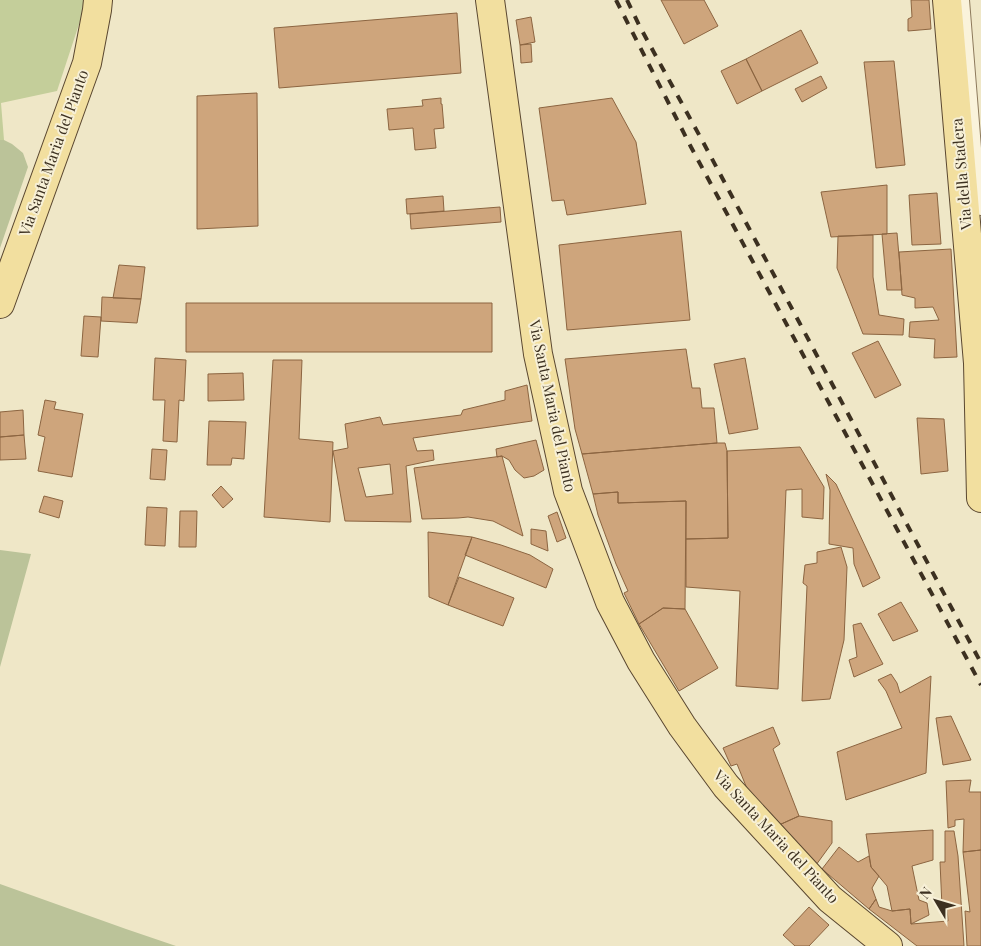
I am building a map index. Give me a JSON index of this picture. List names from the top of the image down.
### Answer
{
  "streets": {
    "main road": ["Via Santa Maria del Pianto", "Via della Stadera"]
  },
  "north": "top left"
}
